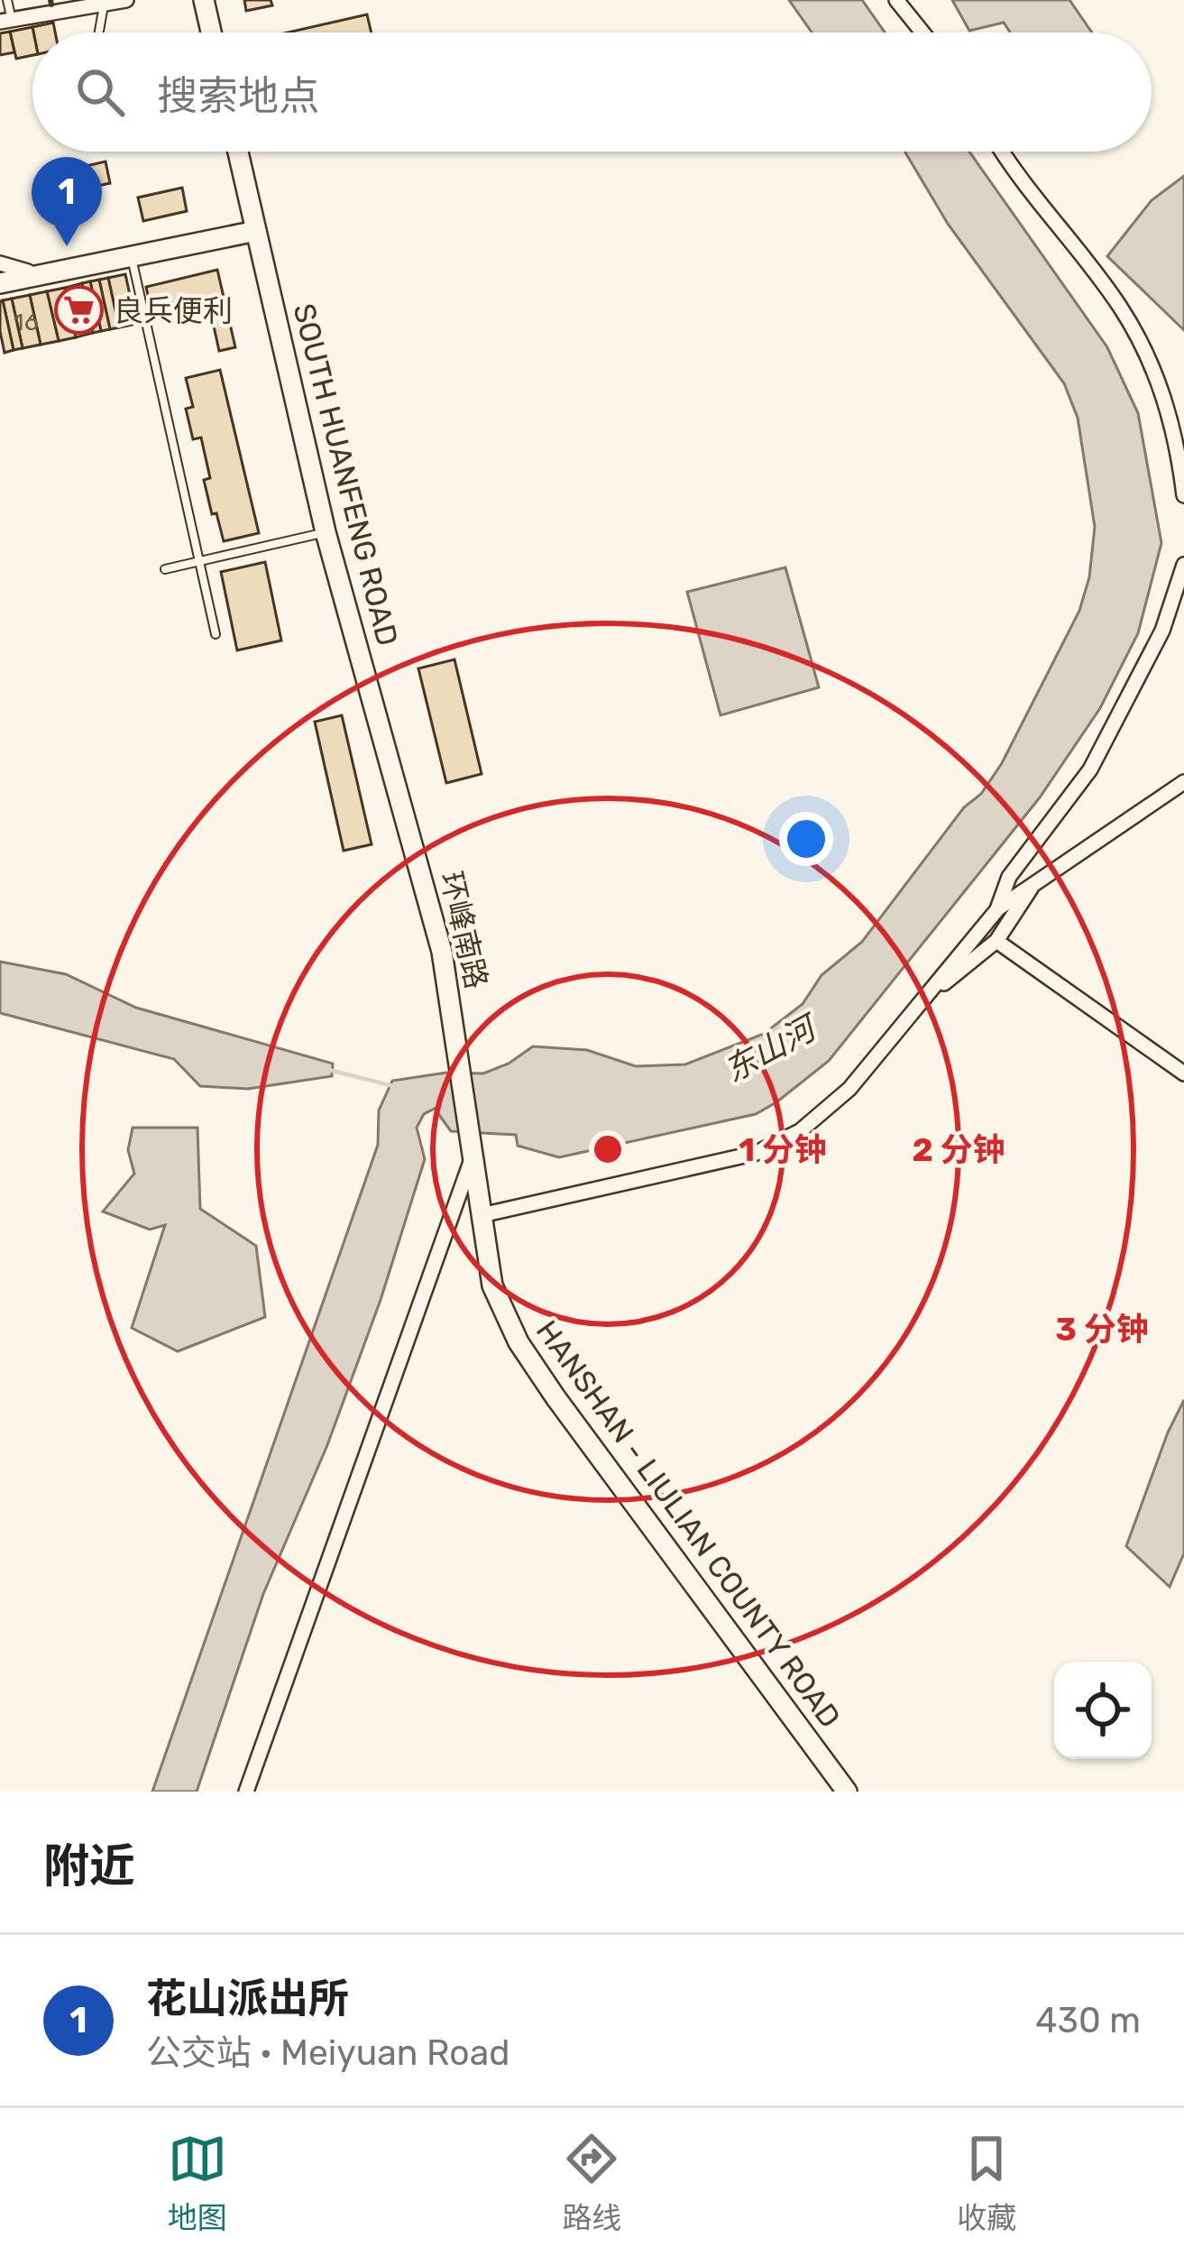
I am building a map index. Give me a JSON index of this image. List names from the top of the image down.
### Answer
{
  "streets": {
    "main road": ["SOUTH HUANFENG ROAD", "HANSHAN - LIULIAN COUNTY ROAD"]
  },
  "crossings": [
    ["SOUTH HUANFENG ROAD", "HANSHAN - LIULIAN COUNTY ROAD"]
  ],
  "water": ["东山河"],
  "places": {
    "supermarket": ["良兵便利"]
  },
  "house_numbers": ["16"],
  "page": {
    "search": "搜索地点",
    "pins": "1",
    "heading": "附近",
    "list": [
      {
        "mark": "1",
        "name": "花山派出所",
        "note": "公交站 · Meiyuan Road",
        "value": "430 m"
      }
    ],
    "nav": ["地图", "路线", "收藏"]
  },
  "rings": ["1 分钟", "2 分钟", "3 分钟"]
}
